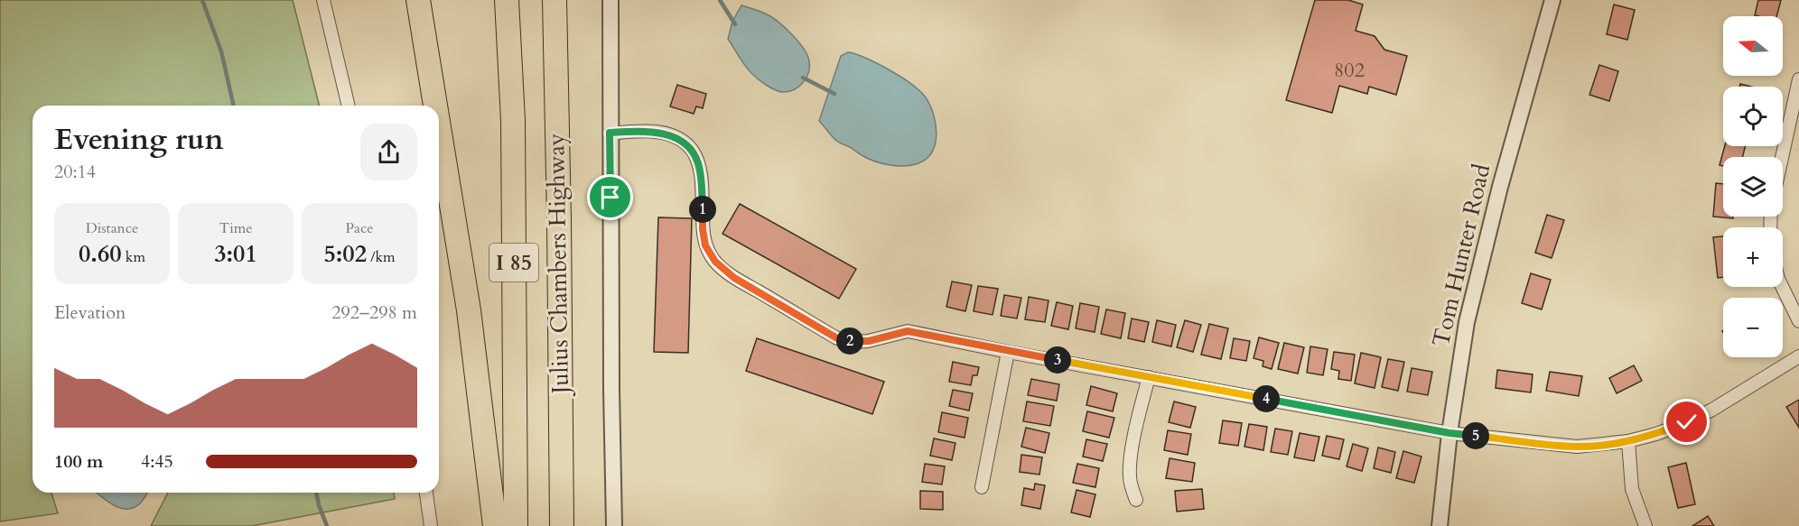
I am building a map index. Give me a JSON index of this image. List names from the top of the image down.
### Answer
{
  "streets": {
    "highway": ["I 85", "Julius Chambers Highway"],
    "street": ["Tom Hunter Road"]
  },
  "house_numbers": ["802"],
  "north": "left",
  "page": {
    "map_buttons": ["+", "−"],
    "heading": ["Evening run", "20:14"],
    "pins": [
      "1",
      "2",
      "3",
      "4",
      "5"
    ],
    "stats": [
      ["Distance", "0.60 km"],
      ["Time", "3:01"],
      ["Pace", "5:02 /km"]
    ],
    "chart": ["Elevation", "292–298 m"],
    "list": [
      {
        "name": "100 m",
        "note": "4:45"
      }
    ]
  }
}
